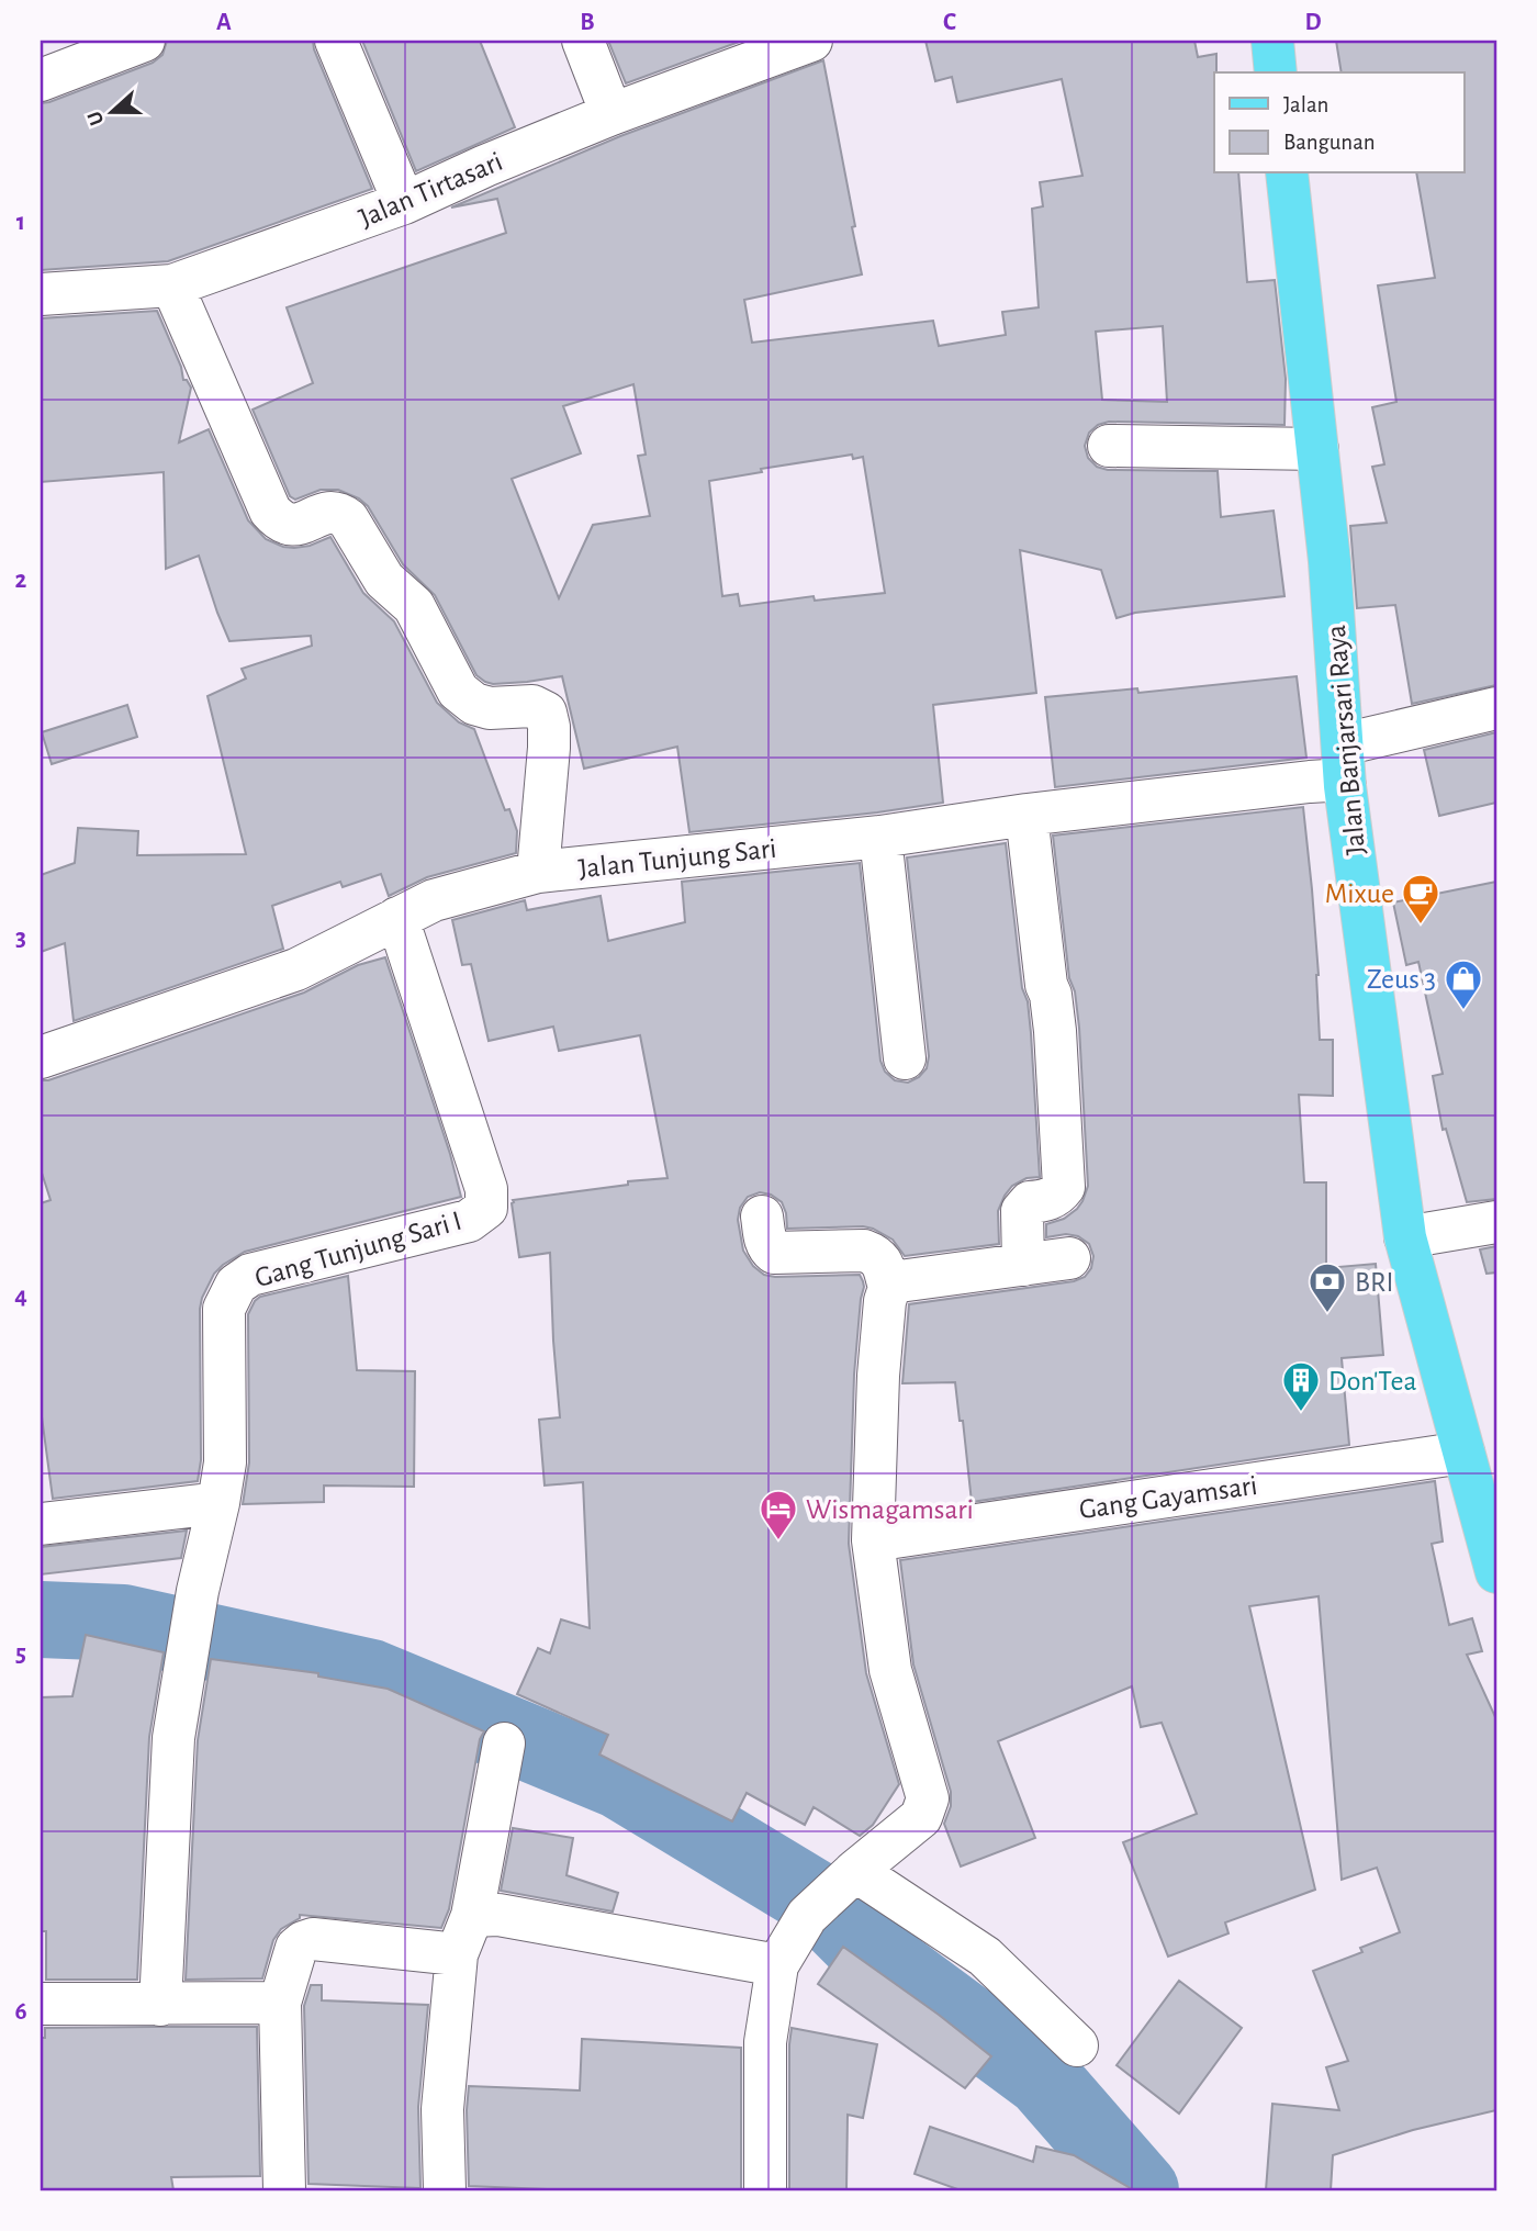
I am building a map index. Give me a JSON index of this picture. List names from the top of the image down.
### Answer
{
  "streets": {
    "main road": ["Jalan Banjarsari Raya"],
    "street": [
      "Jalan Tirtasari",
      "Jalan Tunjung Sari",
      "Gang Tunjung Sari I",
      "Gang Gayamsari"
    ]
  },
  "crossings": [
    ["Jalan Banjarsari Raya", "Jalan Tunjung Sari"],
    ["Jalan Banjarsari Raya", "Gang Gayamsari"],
    ["Jalan Tunjung Sari", "Gang Tunjung Sari I"]
  ],
  "places": {
    "cafe": ["Mixue"],
    "shop": ["Zeus 3"],
    "bank": ["BRI"],
    "building": ["Don'Tea"],
    "hotel": ["Wismagamsari"]
  },
  "legend": ["Jalan", "Bangunan"],
  "north": "left",
  "grid": {
    "columns": [
      "A",
      "B",
      "C",
      "D"
    ],
    "rows": [
      "1",
      "2",
      "3",
      "4",
      "5",
      "6"
    ]
  }
}
